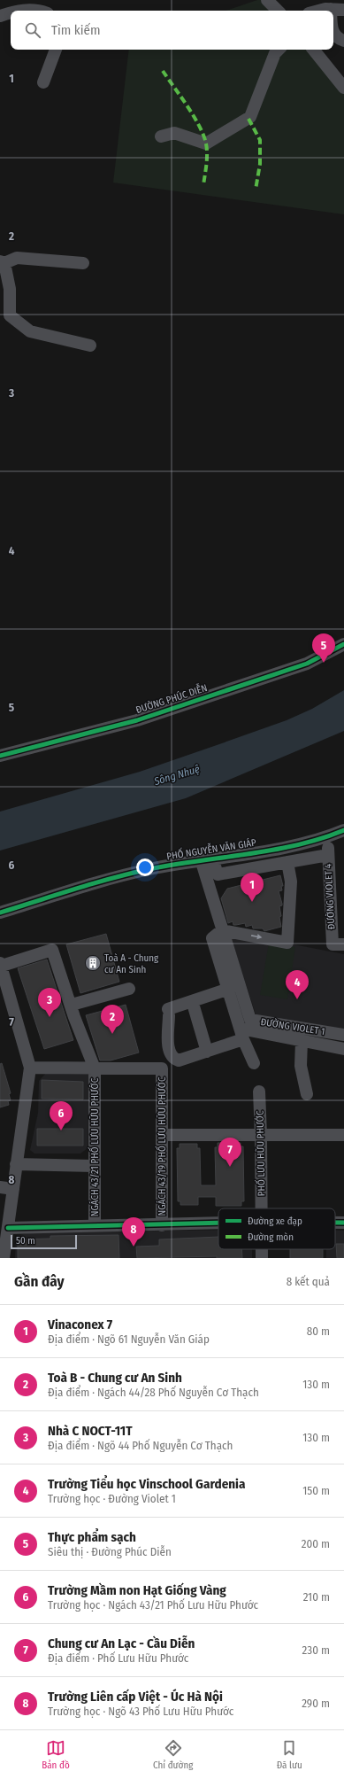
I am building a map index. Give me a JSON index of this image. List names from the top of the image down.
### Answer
{
  "streets": {
    "street": [
      "ĐƯỜNG PHÚC DIỄN",
      "PHỐ NGUYỄN VĂN GIÁP",
      "ĐƯỜNG VIOLET 4",
      "ĐƯỜNG VIOLET 1",
      "NGÁCH 43/19 PHỐ LƯU HỮU PHƯỚC",
      "NGÁCH 43/21 PHỐ LƯU HỮU PHƯỚC",
      "PHỐ LƯU HỮU PHƯỚC"
    ]
  },
  "crossings": [
    ["PHỐ NGUYỄN VĂN GIÁP", "ĐƯỜNG VIOLET 4"],
    ["NGÁCH 43/19 PHỐ LƯU HỮU PHƯỚC", "NGÁCH 43/21 PHỐ LƯU HỮU PHƯỚC"]
  ],
  "water": ["Sông Nhuệ"],
  "places": {
    "building": ["Toà A - Chung cư An Sinh"]
  },
  "legend": ["Đường xe đạp", "Đường mòn"],
  "scale_bar": "50 m",
  "page": {
    "search": "Tìm kiếm",
    "pins": [
      "5",
      "1",
      "4",
      "3",
      "2",
      "6",
      "7",
      "8"
    ],
    "scale": "50 m",
    "heading": ["Gần đây", "8 kết quả"],
    "list": [
      {
        "mark": "1",
        "name": "Vinaconex 7",
        "note": "Địa điểm · Ngõ 61 Nguyễn Văn Giáp",
        "value": "80 m"
      },
      {
        "mark": "2",
        "name": "Toà B - Chung cư An Sinh",
        "note": "Địa điểm · Ngách 44/28 Phố Nguyễn Cơ Thạch",
        "value": "130 m"
      },
      {
        "mark": "3",
        "name": "Nhà C NOCT-11T",
        "note": "Địa điểm · Ngõ 44 Phố Nguyễn Cơ Thạch",
        "value": "130 m"
      },
      {
        "mark": "4",
        "name": "Trường Tiểu học Vinschool Gardenia",
        "note": "Trường học · Đường Violet 1",
        "value": "150 m"
      },
      {
        "mark": "5",
        "name": "Thực phẩm sạch",
        "note": "Siêu thị · Đường Phúc Diễn",
        "value": "200 m"
      },
      {
        "mark": "6",
        "name": "Trường Mầm non Hạt Giống Vàng",
        "note": "Trường học · Ngách 43/21 Phố Lưu Hữu Phước",
        "value": "210 m"
      },
      {
        "mark": "7",
        "name": "Chung cư An Lạc - Cầu Diễn",
        "note": "Địa điểm · Phố Lưu Hữu Phước",
        "value": "230 m"
      },
      {
        "mark": "8",
        "name": "Trường Liên cấp Việt - Úc Hà Nội",
        "note": "Trường học · Ngõ 43 Phố Lưu Hữu Phước",
        "value": "290 m"
      }
    ],
    "nav": ["Bản đồ", "Chỉ đường", "Đã lưu"]
  },
  "grid": {
    "rows": [
      "1",
      "2",
      "3",
      "4",
      "5",
      "6",
      "7",
      "8"
    ]
  }
}
